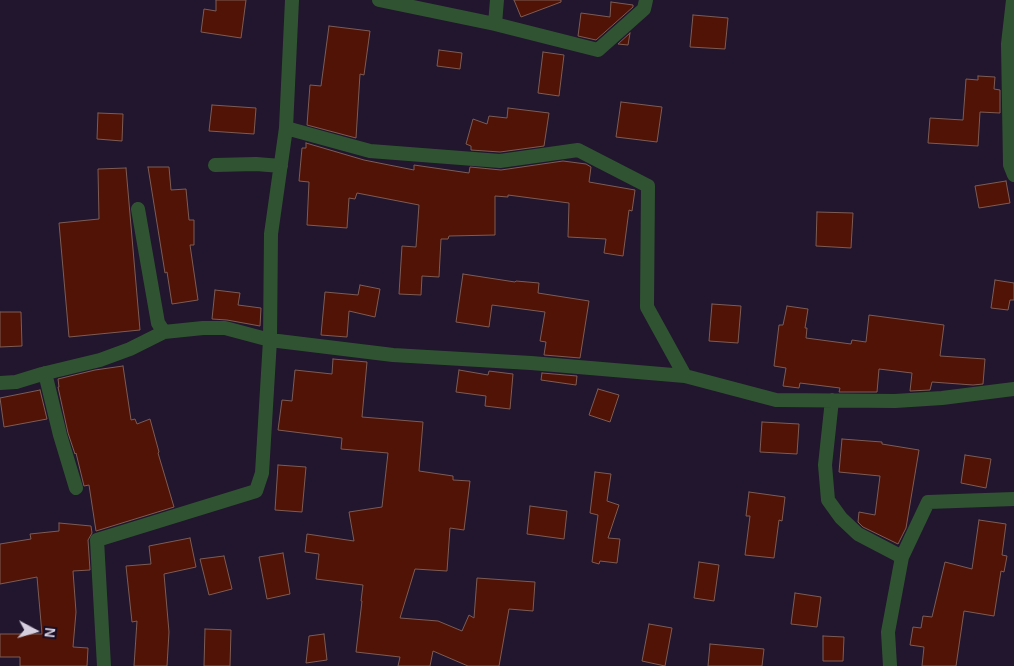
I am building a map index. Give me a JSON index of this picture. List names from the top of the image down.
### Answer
{
  "north": "right"
}
